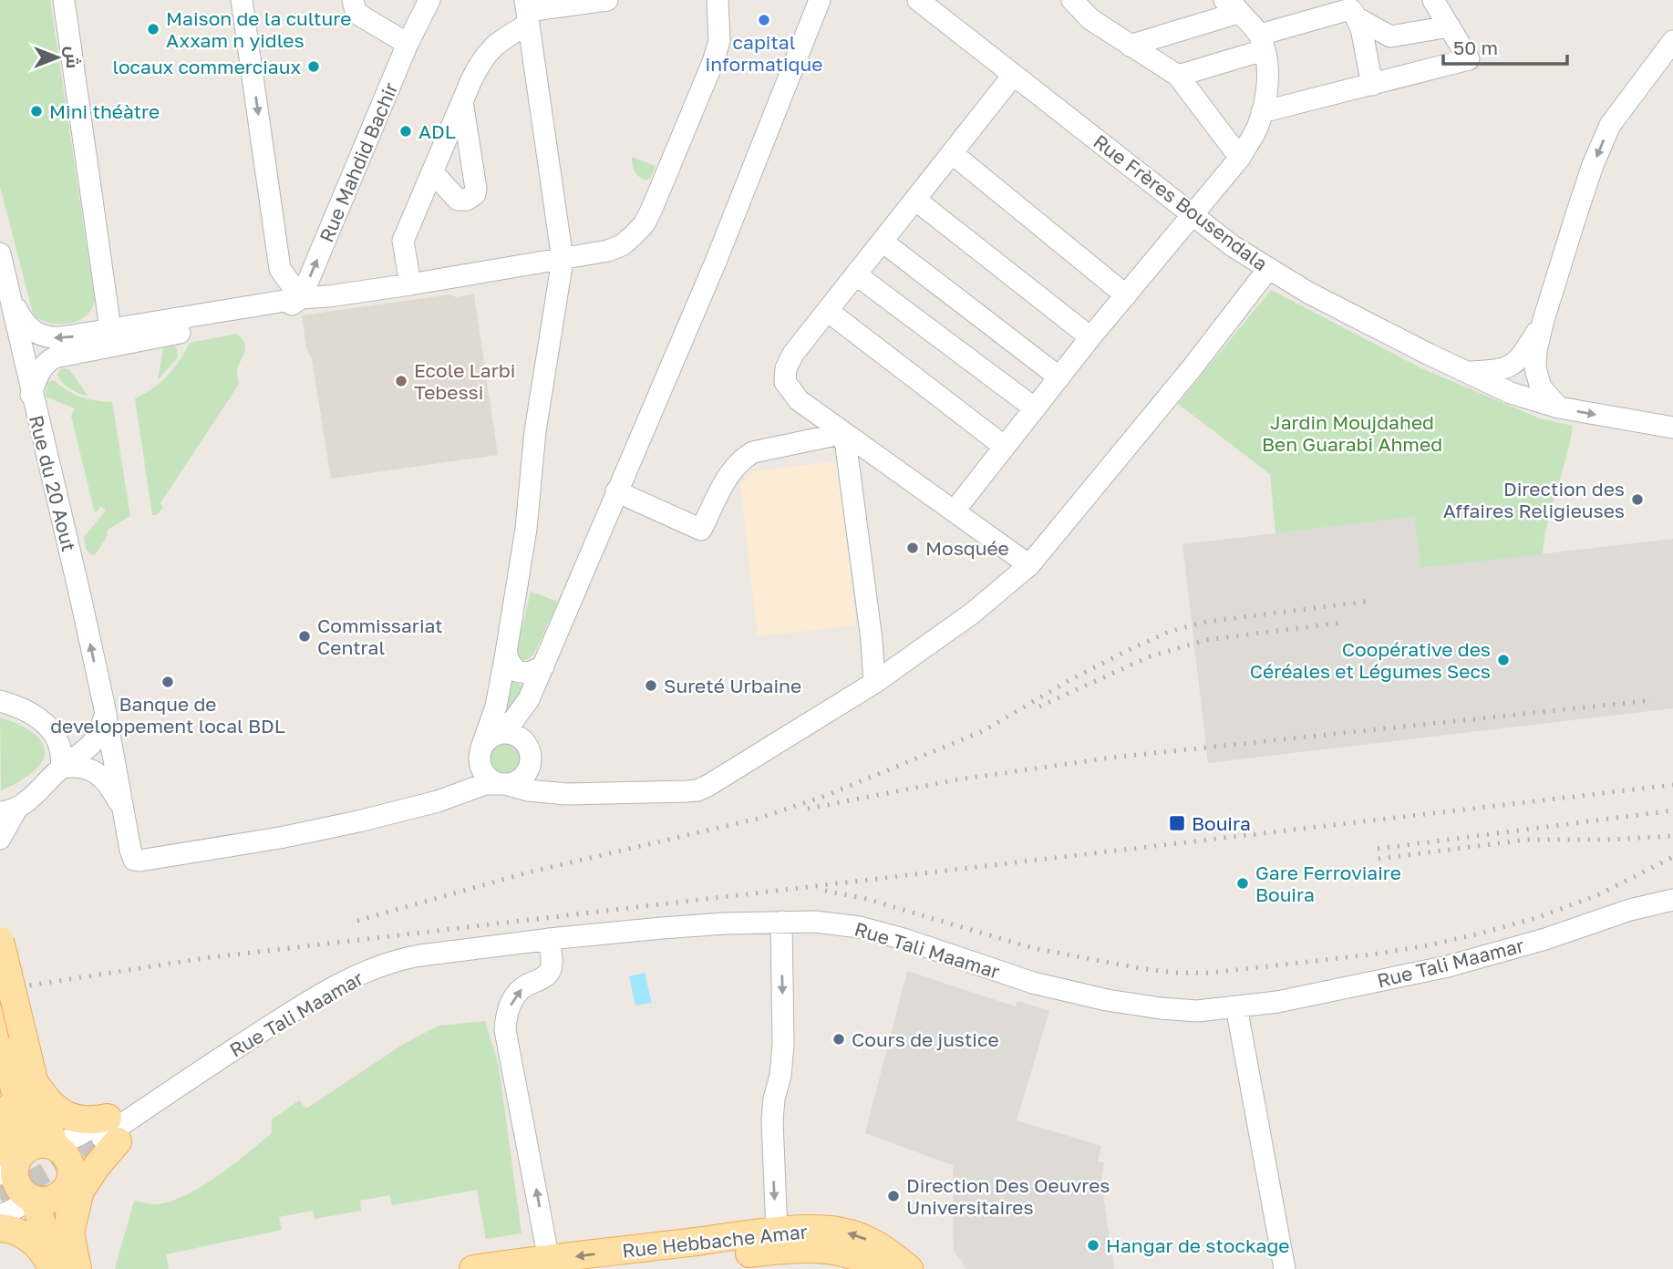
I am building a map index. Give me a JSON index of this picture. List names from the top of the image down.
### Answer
{
  "streets": {
    "main road": ["Rue Hebbache Amar"],
    "street": [
      "Rue Mahdid Bachir",
      "Rue Frères Bousendala",
      "Rue du 20 Aout",
      "Rue Tali Maamar"
    ]
  },
  "parks": ["Jardin Moujdahed Ben Guarabi Ahmed"],
  "places": {
    "other": [
      "capital informatique",
      "Maison de la culture Axxam n yidles",
      "locaux commerciaux",
      "Mini théàtre",
      "ADL",
      "Ecole Larbi Tebessi",
      "Direction des Affaires Religieuses",
      "Mosquée",
      "Commissariat Central",
      "Coopérative des Céréales et Légumes Secs",
      "Banque de developpement local BDL",
      "Sureté Urbaine",
      "Gare Ferroviaire Bouira",
      "Cours de justice",
      "Direction Des Oeuvres Universitaires",
      "Hangar de stockage"
    ],
    "transit": ["Bouira"]
  },
  "scale_bar": "50 m",
  "north": "right"
}
